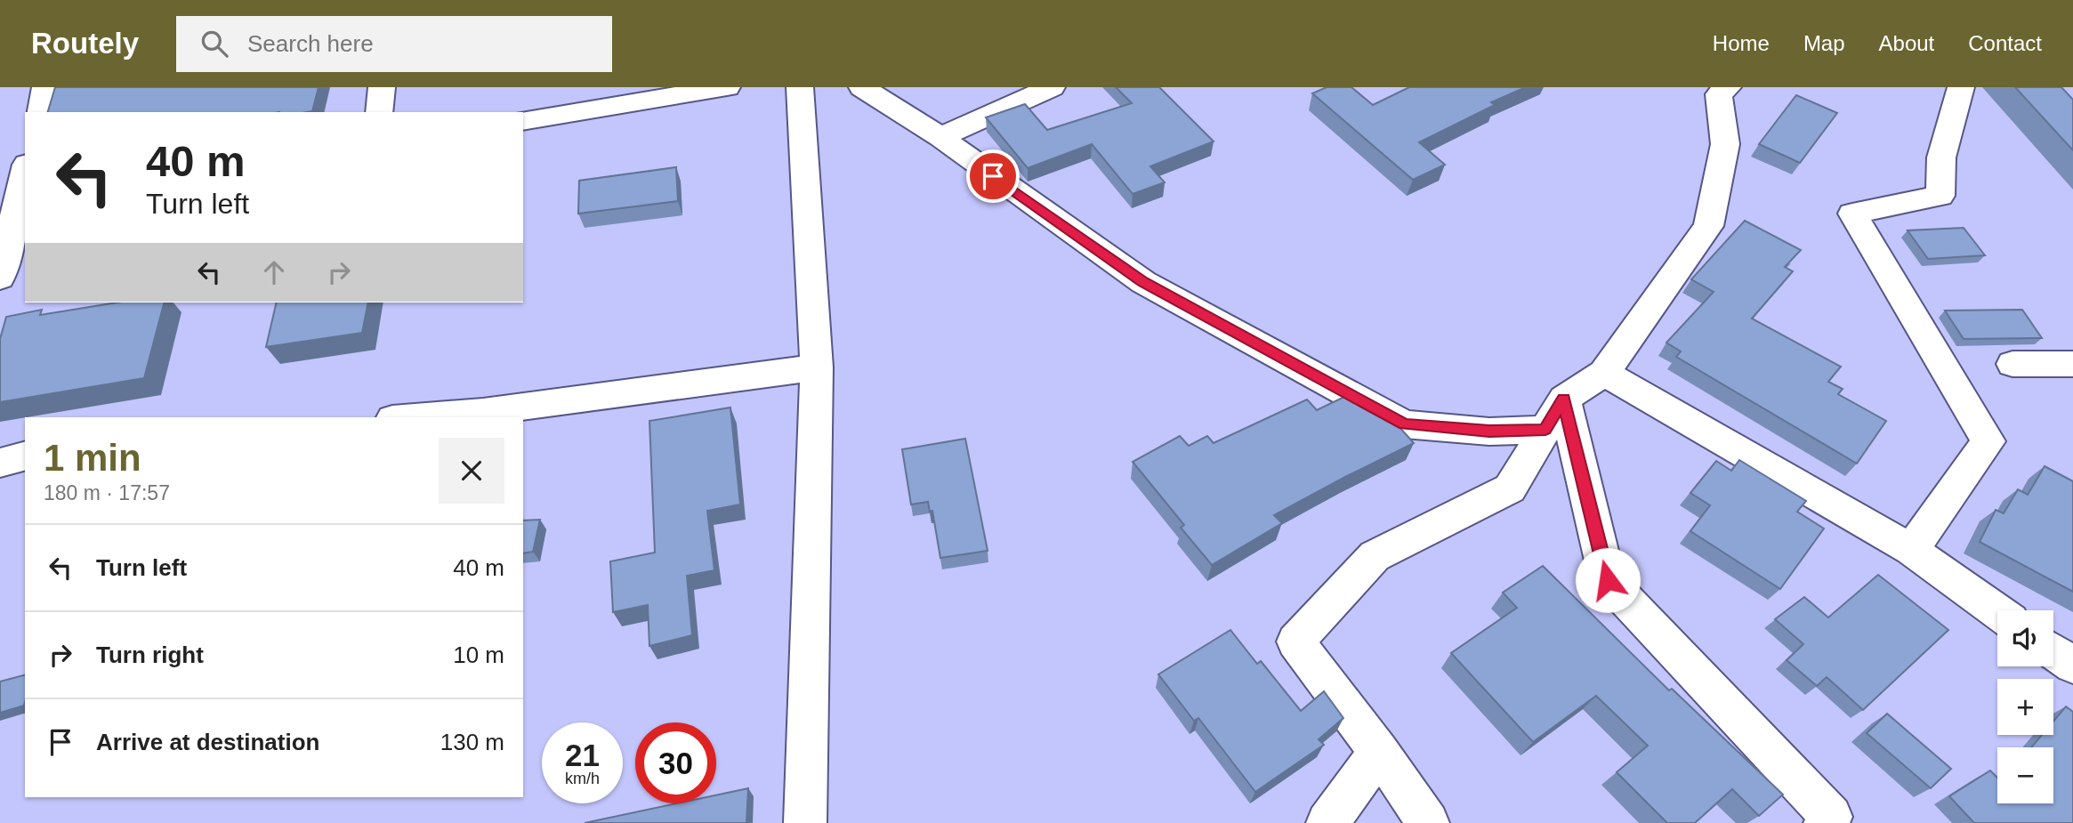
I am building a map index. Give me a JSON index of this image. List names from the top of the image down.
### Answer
{
  "page": {
    "header": "Routely",
    "search": "Search here",
    "nav": [
      "Home",
      "Map",
      "About",
      "Contact"
    ],
    "turn": ["40 m", "Turn left"],
    "heading": ["1 min", "180 m · 17:57"],
    "list": [
      {
        "name": "Turn left",
        "value": "40 m"
      },
      {
        "name": "Turn right",
        "value": "10 m"
      },
      {
        "name": "Arrive at destination",
        "value": "130 m"
      }
    ],
    "map_buttons": ["+", "−"],
    "speed": "21 km/h",
    "limit": "30"
  }
}
